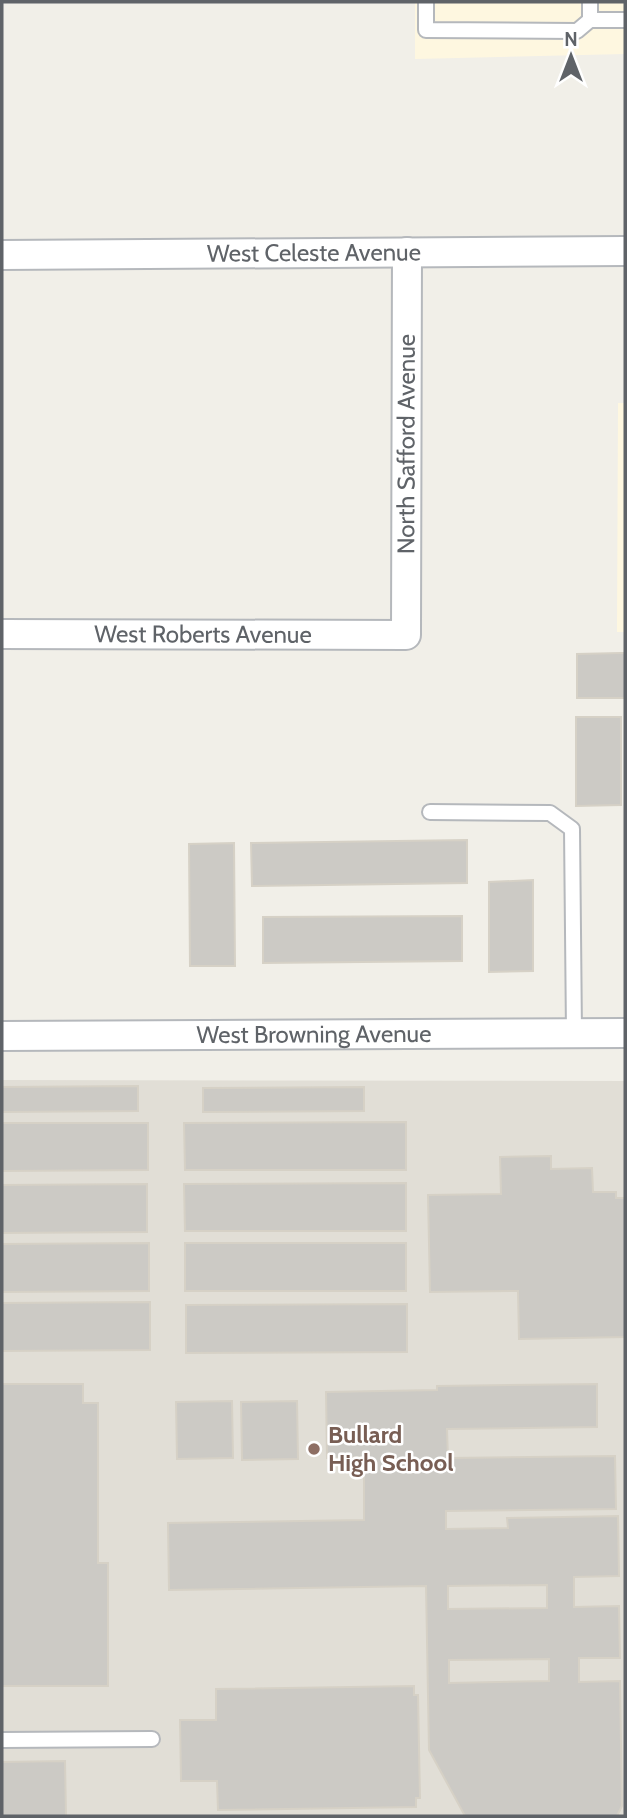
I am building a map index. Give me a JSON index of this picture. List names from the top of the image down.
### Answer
{
  "streets": {
    "street": [
      "West Celeste Avenue",
      "North Safford Avenue",
      "West Roberts Avenue",
      "West Browning Avenue"
    ]
  },
  "crossings": [
    ["West Celeste Avenue", "North Safford Avenue"],
    ["North Safford Avenue", "West Roberts Avenue"]
  ],
  "places": ["Bullard High School"],
  "north": "top"
}
